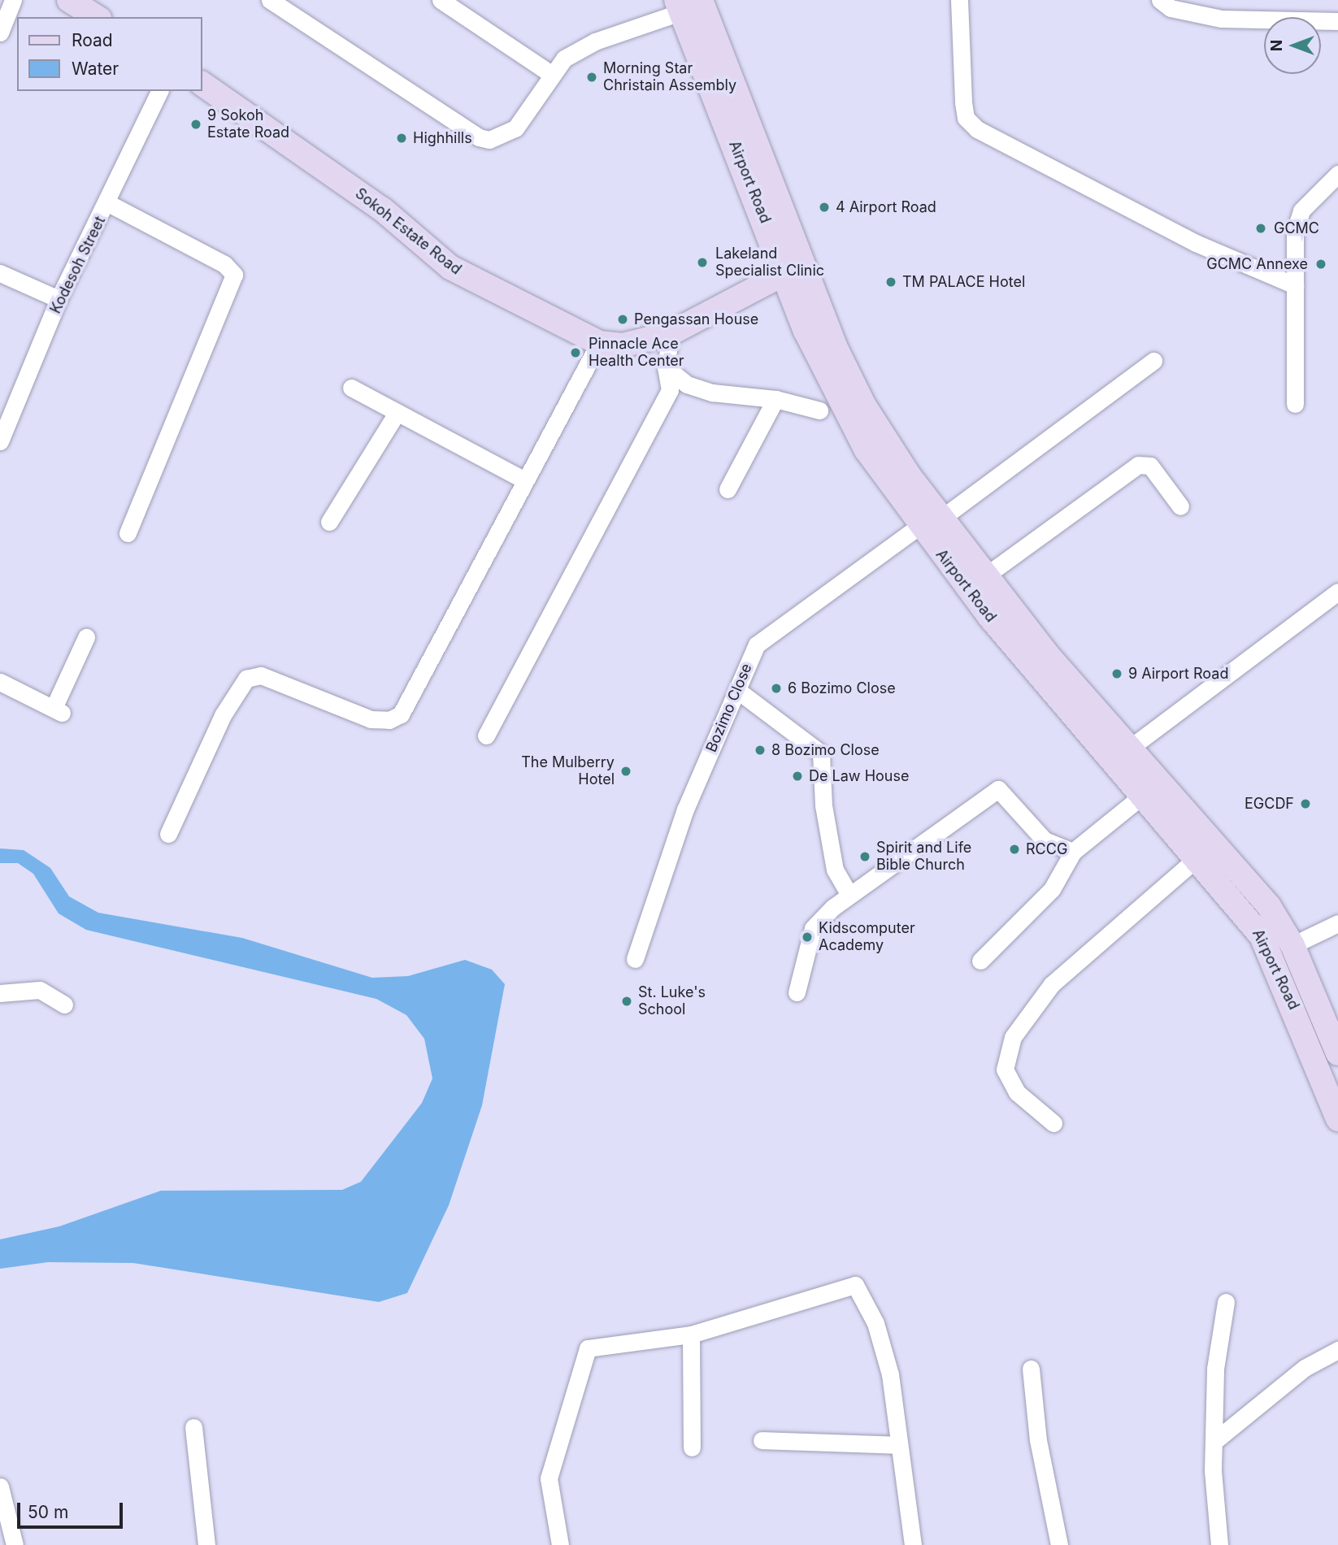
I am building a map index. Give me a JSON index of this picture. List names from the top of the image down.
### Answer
{
  "streets": {
    "main road": ["Airport Road", "Sokoh Estate Road"],
    "street": ["Kodesoh Street", "Bozimo Close"]
  },
  "crossings": [
    ["Airport Road", "Sokoh Estate Road"],
    ["Airport Road", "Bozimo Close"]
  ],
  "places": [
    "Morning Star Christain Assembly",
    "9 Sokoh Estate Road",
    "Highhills",
    "4 Airport Road",
    "GCMC",
    "Lakeland Specialist Clinic",
    "GCMC Annexe",
    "TM PALACE Hotel",
    "Pengassan House",
    "Pinnacle Ace Health Center",
    "9 Airport Road",
    "6 Bozimo Close",
    "8 Bozimo Close",
    "The Mulberry Hotel",
    "De Law House",
    "EGCDF",
    "RCCG",
    "Spirit and Life Bible Church",
    "Kidscomputer Academy",
    "St. Luke's School"
  ],
  "legend": ["Road", "Water"],
  "scale_bar": "50 m",
  "north": "left"
}
